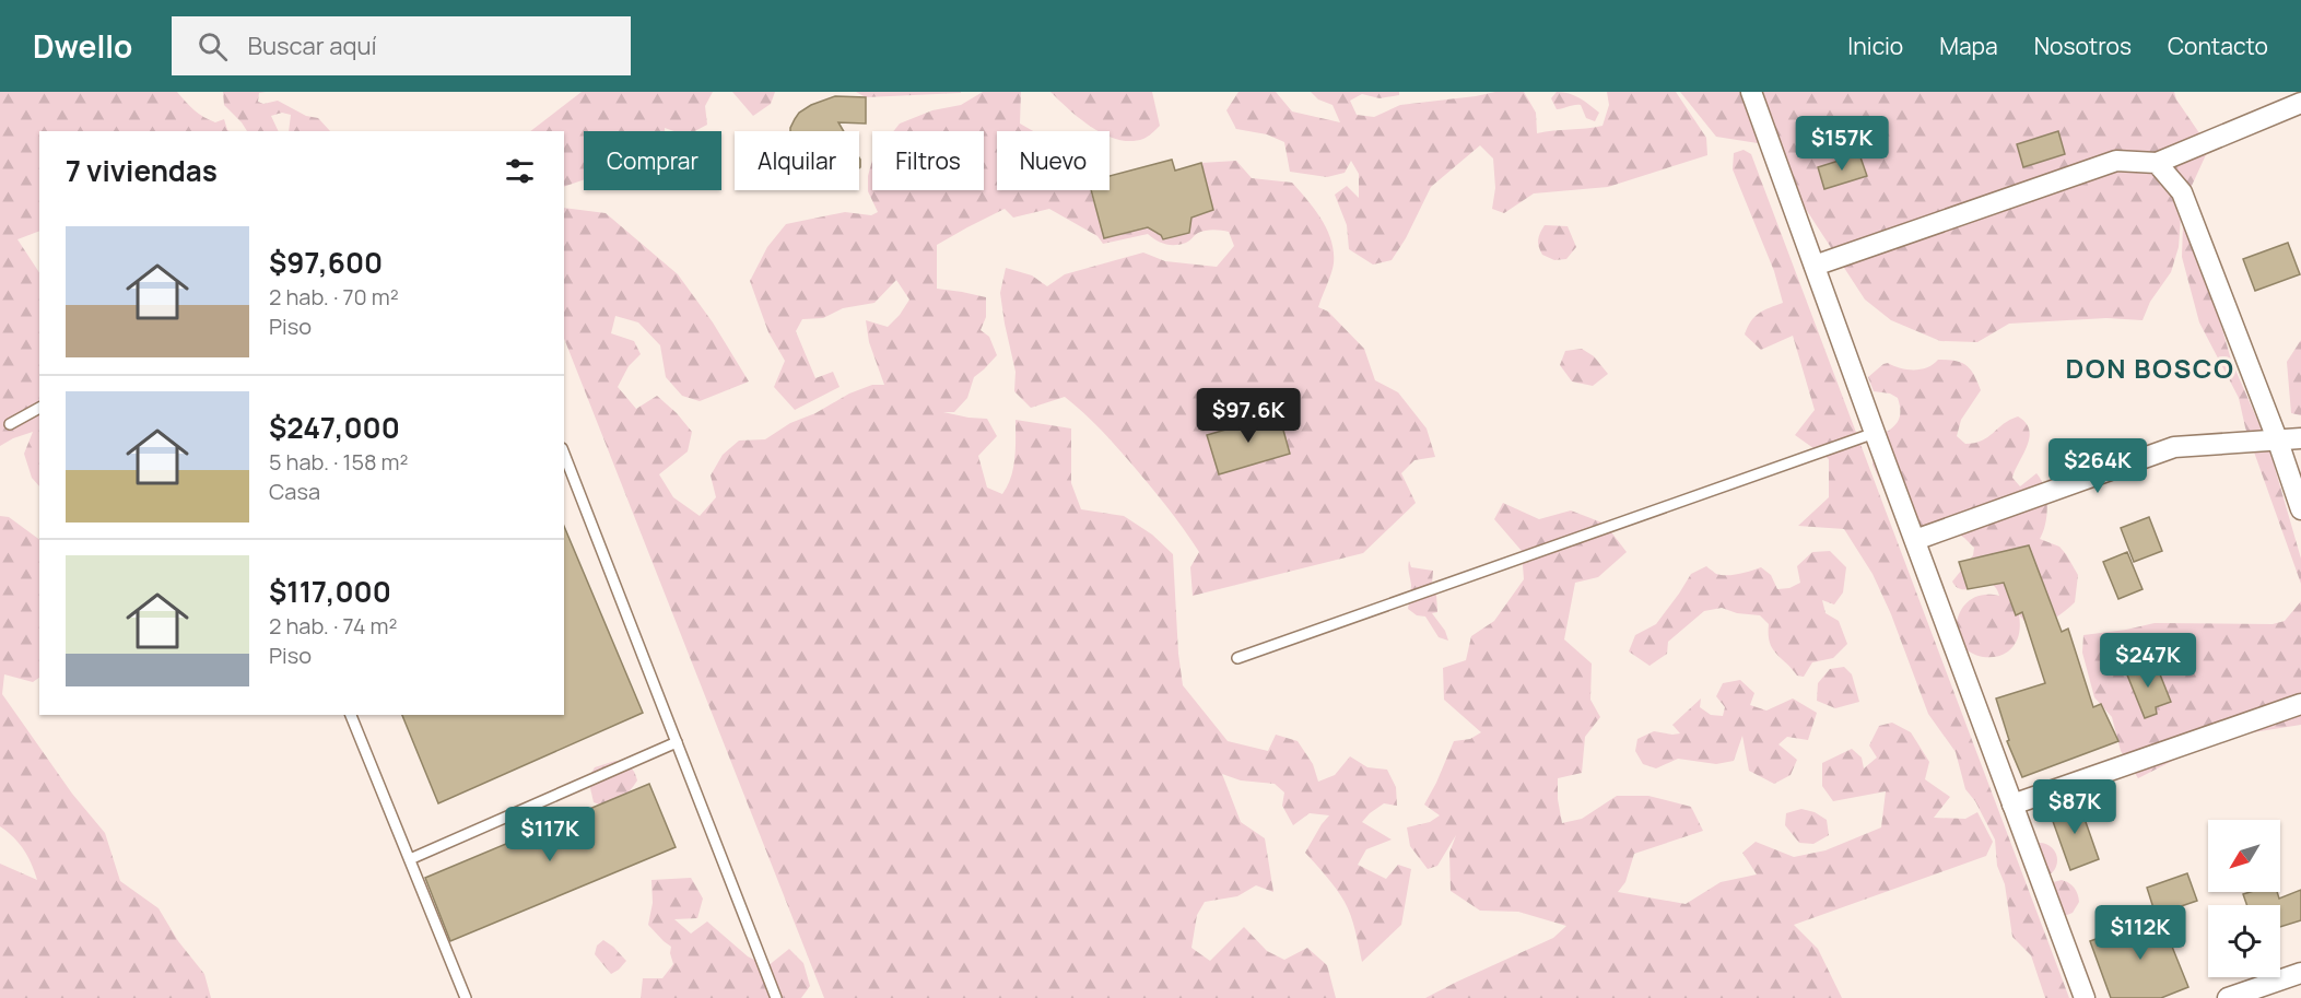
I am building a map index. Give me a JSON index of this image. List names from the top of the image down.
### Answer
{
  "districts": ["DON BOSCO"],
  "north": "bottom left",
  "page": {
    "header": "Dwello",
    "search": "Buscar aquí",
    "nav": [
      "Inicio",
      "Mapa",
      "Nosotros",
      "Contacto"
    ],
    "price": [
      "$157K",
      "$97.6K",
      "$264K",
      "$247K",
      "$87K",
      "$117K",
      "$112K"
    ],
    "chip": [
      "Comprar",
      "Alquilar",
      "Filtros",
      "Nuevo"
    ],
    "heading": "7 viviendas",
    "list": [
      {
        "name": "$97,600",
        "note": "2 hab. · 70 m² · Piso"
      },
      {
        "name": "$247,000",
        "note": "5 hab. · 158 m² · Casa"
      },
      {
        "name": "$117,000",
        "note": "2 hab. · 74 m² · Piso"
      }
    ]
  }
}
